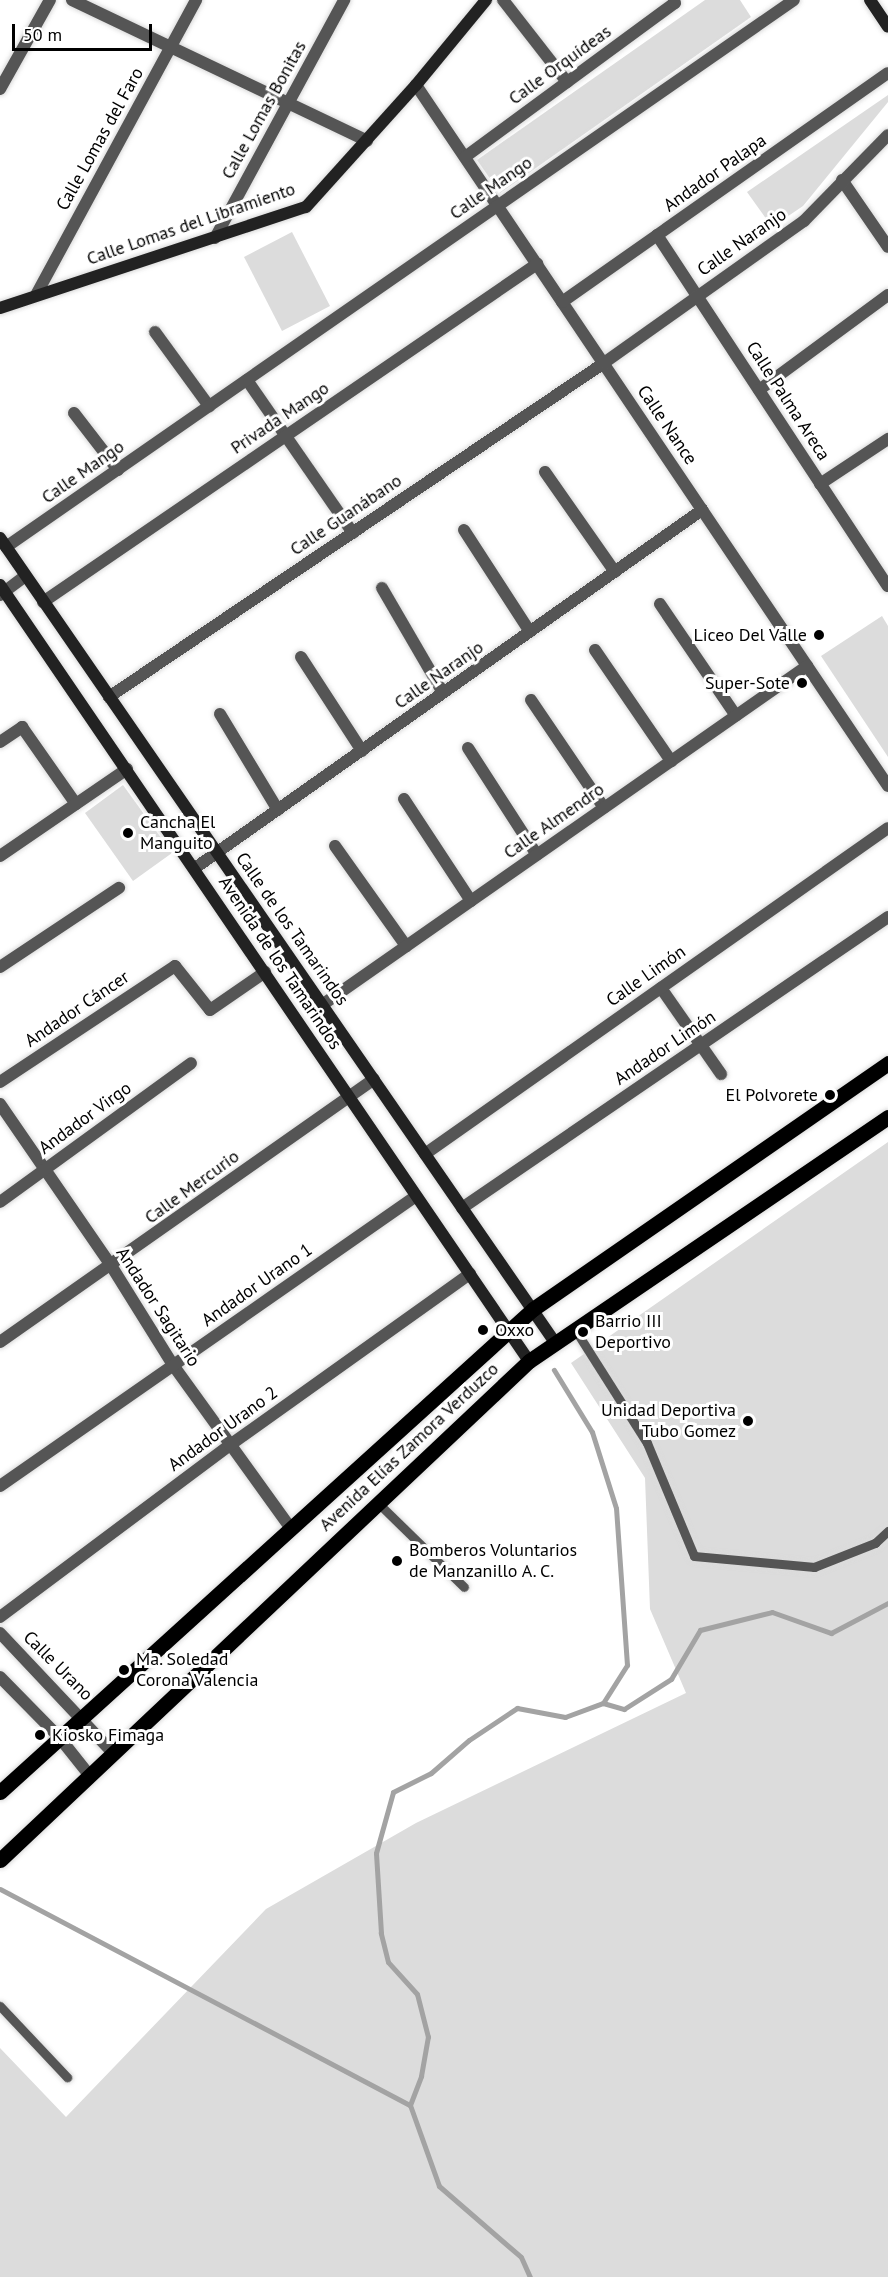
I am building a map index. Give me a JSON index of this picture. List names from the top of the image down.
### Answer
{
  "streets": {
    "main road": ["Avenida Elías Zamora Verduzco"],
    "street": [
      "Calle Orquídeas",
      "Calle Lomas Bonitas",
      "Calle Lomas del Faro",
      "Andador Palapa",
      "Calle Mango",
      "Calle Lomas del Libramiento",
      "Calle Naranjo",
      "Calle Palma Areca",
      "Privada Mango",
      "Calle Nance",
      "Calle Guanábano",
      "Calle Almendro",
      "Calle de los Tamarindos",
      "Avenida de los Tamarindos",
      "Calle Limón",
      "Andador Cáncer",
      "Andador Limón",
      "Andador Virgo",
      "Calle Mercurio",
      "Andador Urano 1",
      "Andador Sagitario",
      "Andador Urano 2",
      "Calle Urano"
    ]
  },
  "crossings": [
    ["Calle Orquídeas", "Calle Nance"],
    ["Calle Lomas Bonitas", "Calle Lomas del Libramiento"],
    ["Calle Lomas del Faro", "Calle Lomas del Libramiento"],
    ["Andador Palapa", "Calle Palma Areca"],
    ["Andador Palapa", "Calle Nance"],
    ["Calle Mango", "Calle Nance"],
    ["Calle Mango", "Calle de los Tamarindos"],
    ["Calle Lomas del Libramiento", "Calle Nance"],
    ["Calle Naranjo", "Calle Palma Areca"],
    ["Calle Naranjo", "Calle Nance"],
    ["Calle Naranjo", "Calle Guanábano"],
    ["Calle Naranjo", "Calle de los Tamarindos"],
    ["Calle Naranjo", "Avenida de los Tamarindos"],
    ["Privada Mango", "Calle Nance"],
    ["Privada Mango", "Calle de los Tamarindos"],
    ["Calle Nance", "Calle Guanábano"],
    ["Calle Nance", "Calle Almendro"],
    ["Calle Guanábano", "Calle de los Tamarindos"],
    ["Calle Almendro", "Calle de los Tamarindos"],
    ["Calle de los Tamarindos", "Calle Limón"],
    ["Calle de los Tamarindos", "Andador Limón"],
    ["Calle de los Tamarindos", "Calle Mercurio"],
    ["Calle de los Tamarindos", "Avenida Elías Zamora Verduzco"],
    ["Avenida de los Tamarindos", "Andador Cáncer"],
    ["Avenida de los Tamarindos", "Calle Mercurio"],
    ["Avenida de los Tamarindos", "Andador Urano 1"],
    ["Avenida de los Tamarindos", "Andador Urano 2"],
    ["Avenida de los Tamarindos", "Avenida Elías Zamora Verduzco"],
    ["Andador Virgo", "Andador Sagitario"],
    ["Calle Mercurio", "Andador Sagitario"],
    ["Andador Urano 1", "Andador Sagitario"],
    ["Andador Sagitario", "Andador Urano 2"],
    ["Andador Sagitario", "Avenida Elías Zamora Verduzco"],
    ["Avenida Elías Zamora Verduzco", "Calle Urano"]
  ],
  "places": [
    "Liceo Del Valle",
    "Super-Sote",
    "Cancha El Manguito",
    "El Polvorete",
    "Oxxo",
    "Barrio III Deportivo",
    "Unidad Deportiva Tubo Gomez",
    "Bomberos Voluntarios de Manzanillo A. C.",
    "Ma. Soledad Corona Valencia",
    "Kiosko Fimaga"
  ],
  "scale_bar": "50 m"
}
